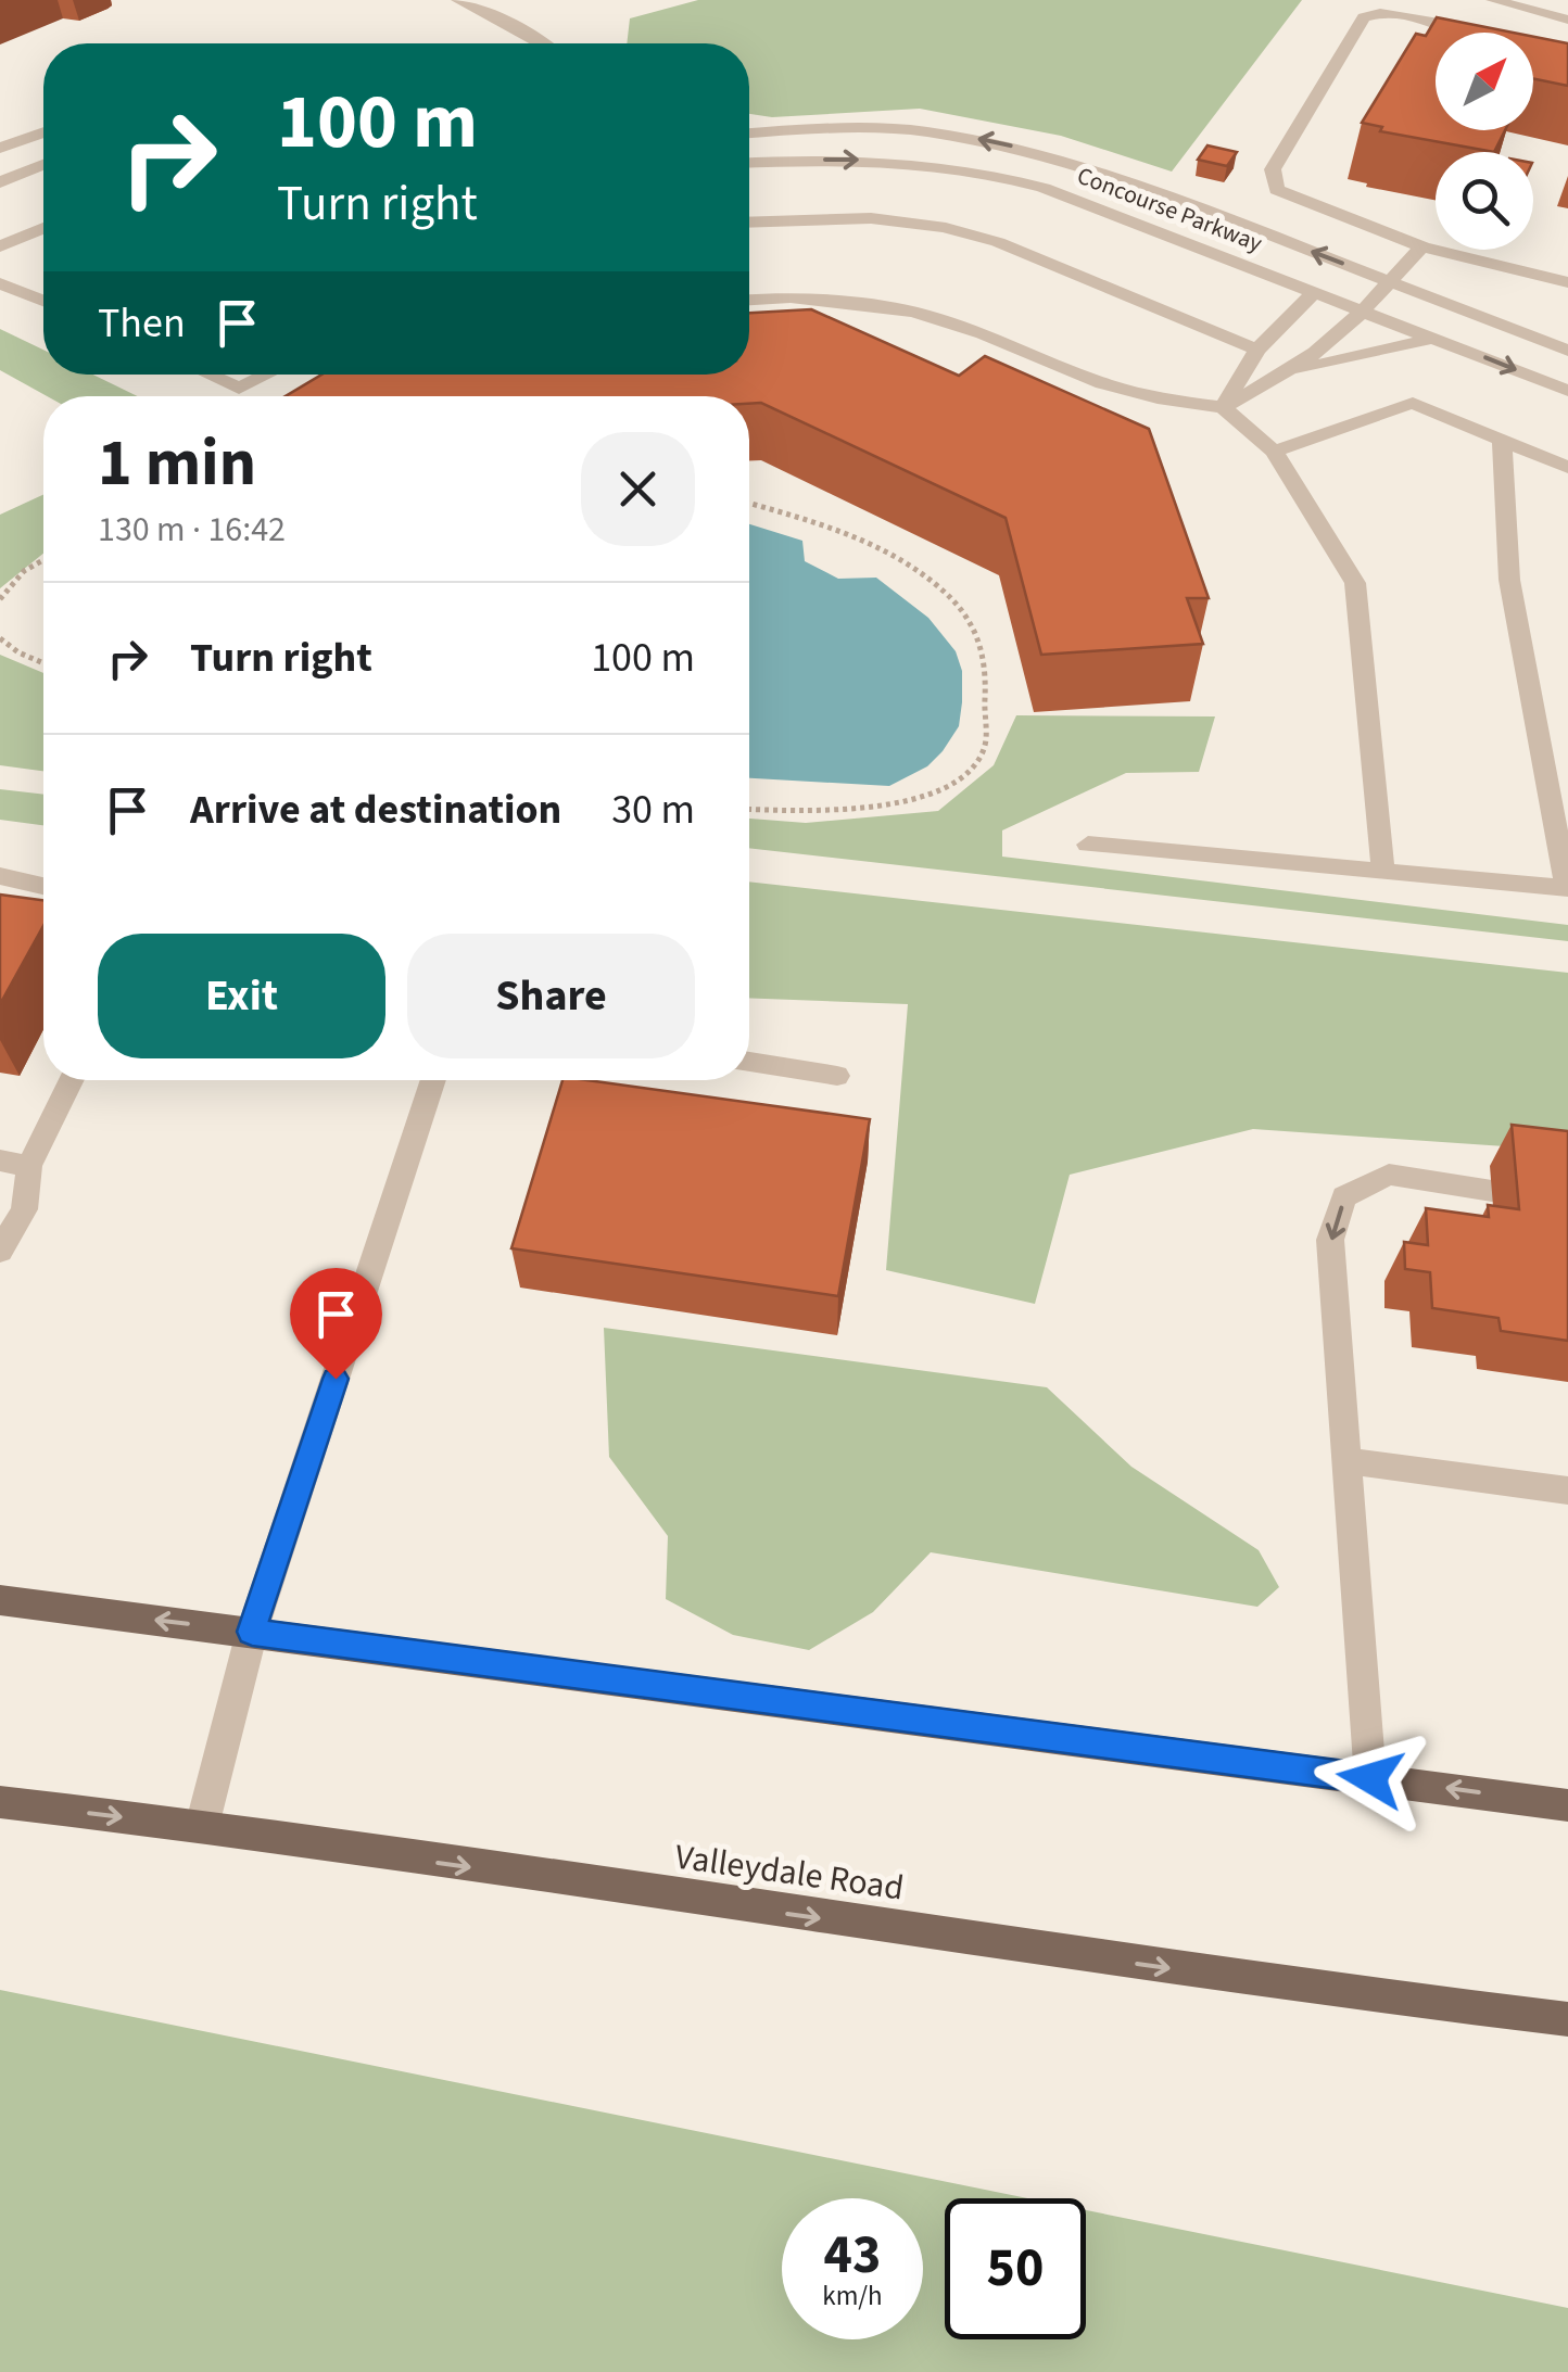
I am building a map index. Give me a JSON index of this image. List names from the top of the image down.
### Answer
{
  "streets": {
    "main road": ["Valleydale Road"],
    "street": ["Concourse Parkway"]
  },
  "north": "top right",
  "page": {
    "turn": ["100 m", "Turn right"],
    "then": "Then",
    "heading": ["1 min", "130 m · 16:42"],
    "list": [
      {
        "name": "Turn right",
        "value": "100 m"
      },
      {
        "name": "Arrive at destination",
        "value": "30 m"
      }
    ],
    "buttons": ["Exit", "Share"],
    "speed": "43 km/h",
    "limit": "50"
  }
}
